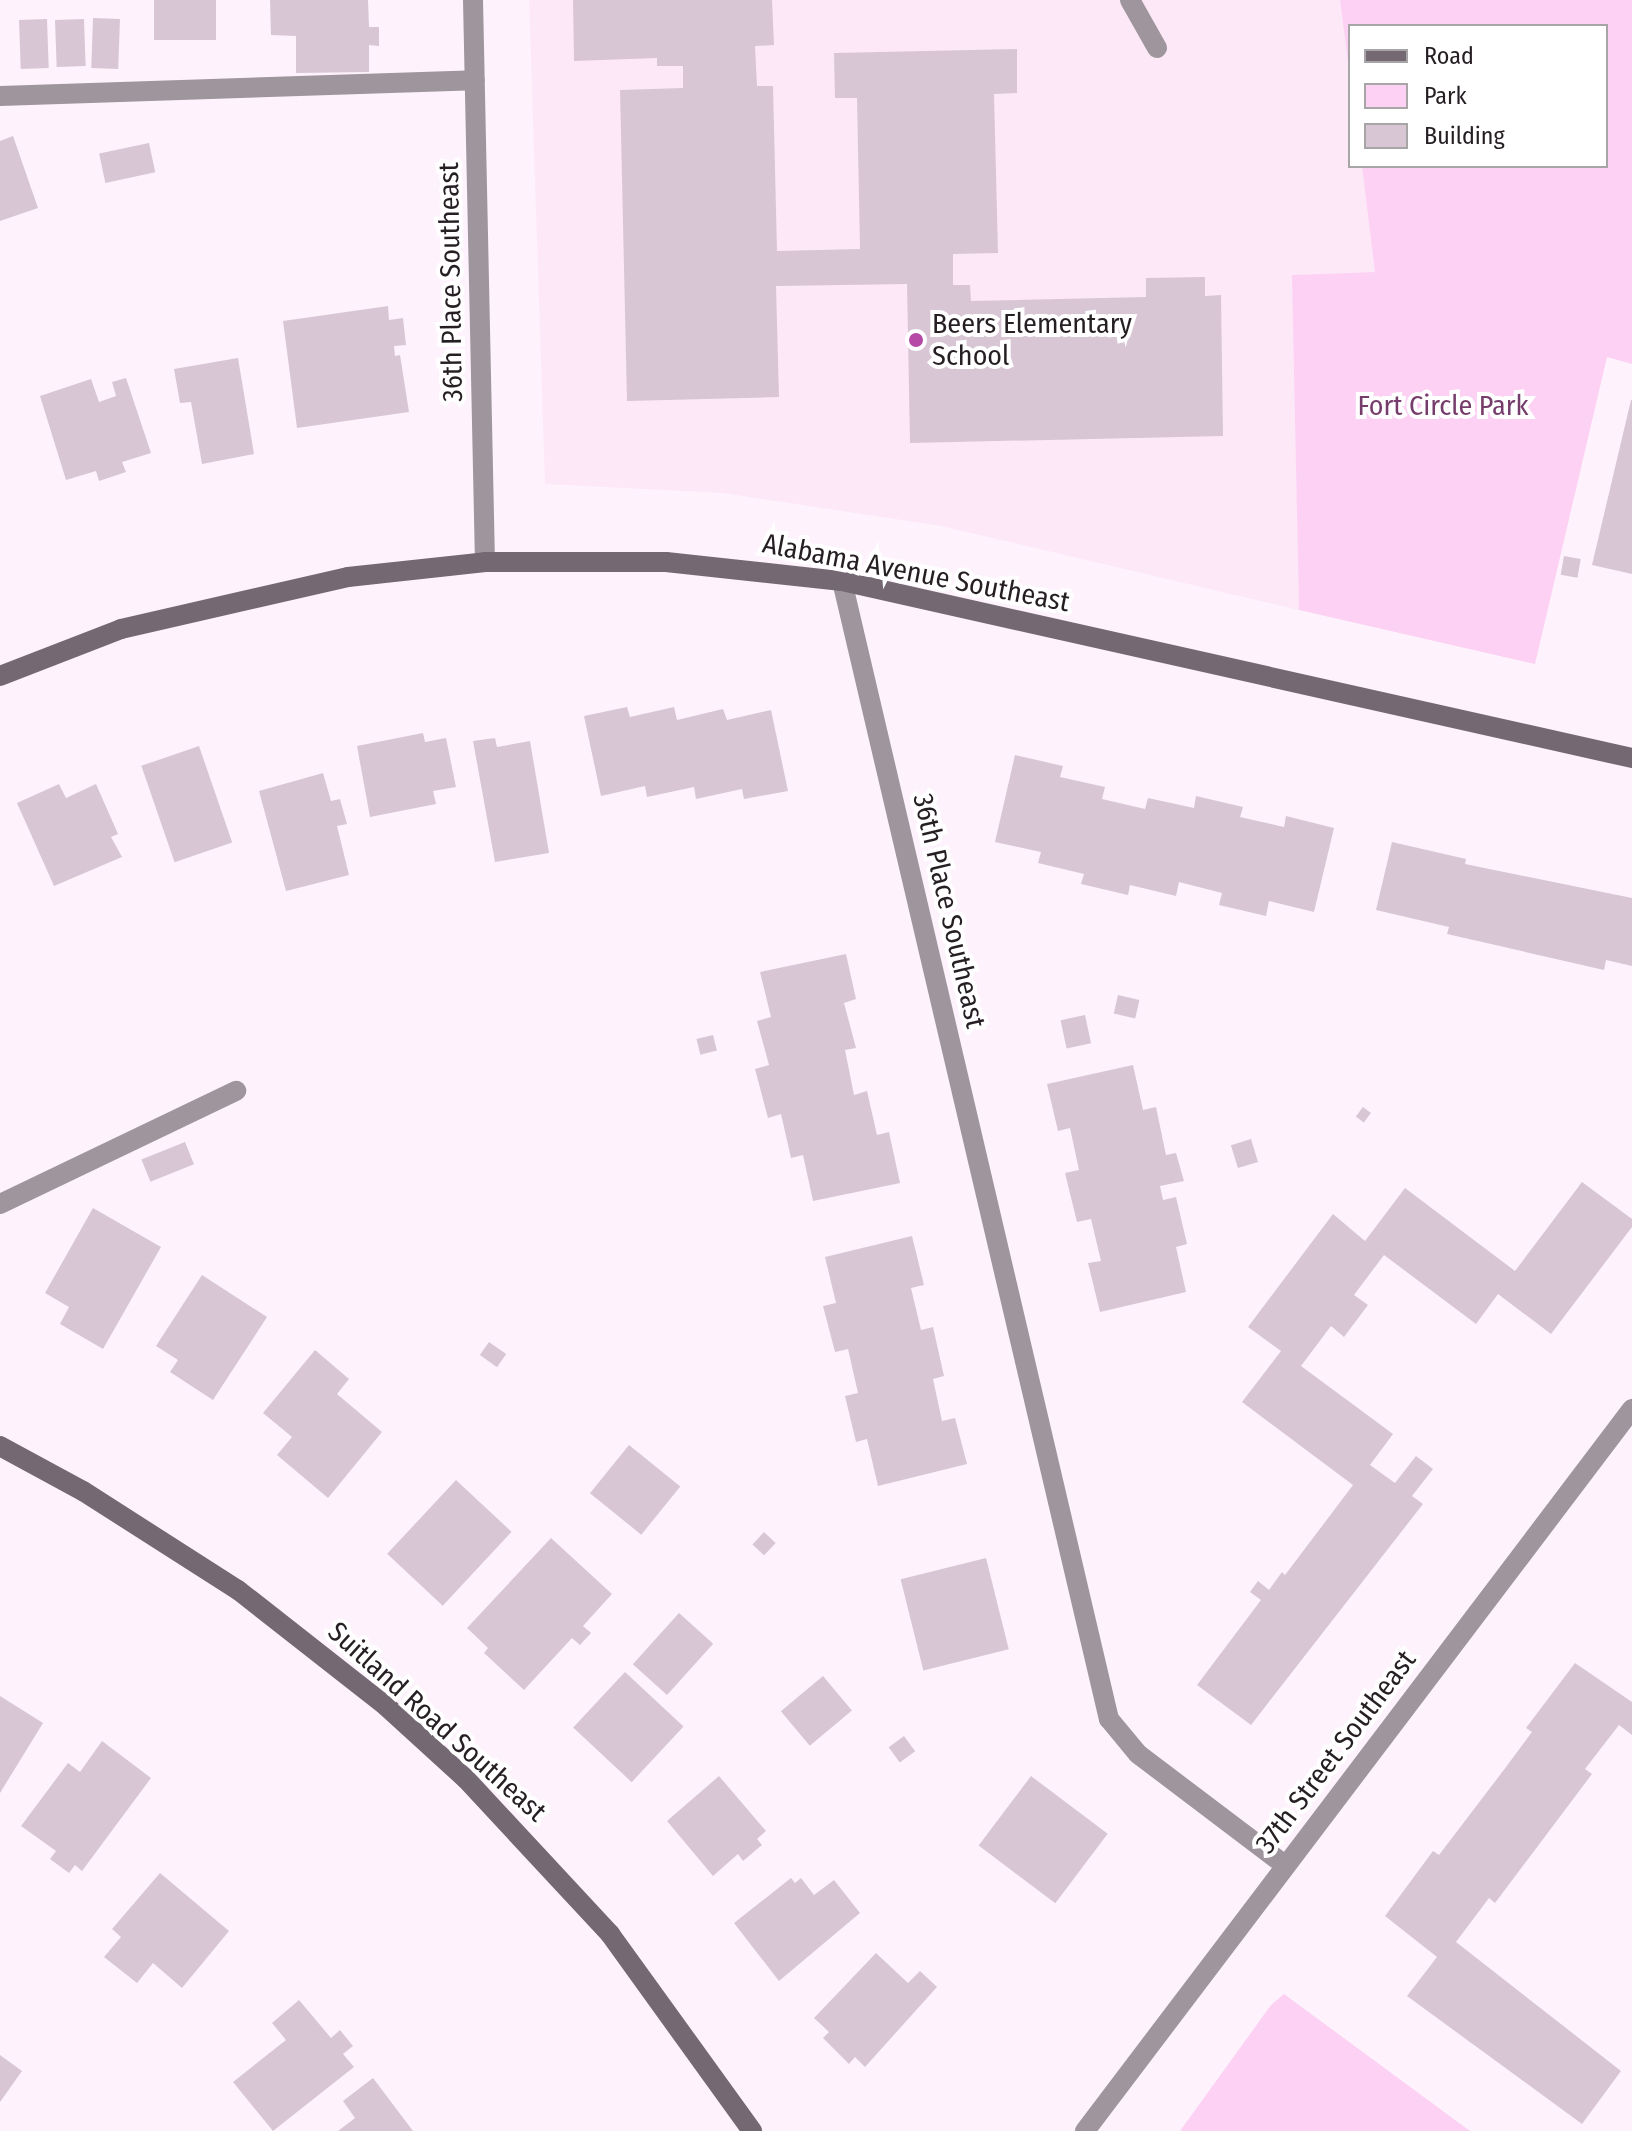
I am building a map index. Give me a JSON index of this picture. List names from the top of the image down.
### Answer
{
  "streets": {
    "main road": ["Alabama Avenue Southeast", "Suitland Road Southeast"],
    "street": ["36th Place Southeast", "37th Street Southeast"]
  },
  "crossings": [
    ["36th Place Southeast", "Alabama Avenue Southeast"],
    ["36th Place Southeast", "37th Street Southeast"]
  ],
  "parks": ["Fort Circle Park"],
  "places": ["Beers Elementary School"],
  "legend": ["Road", "Park", "Building"]
}
